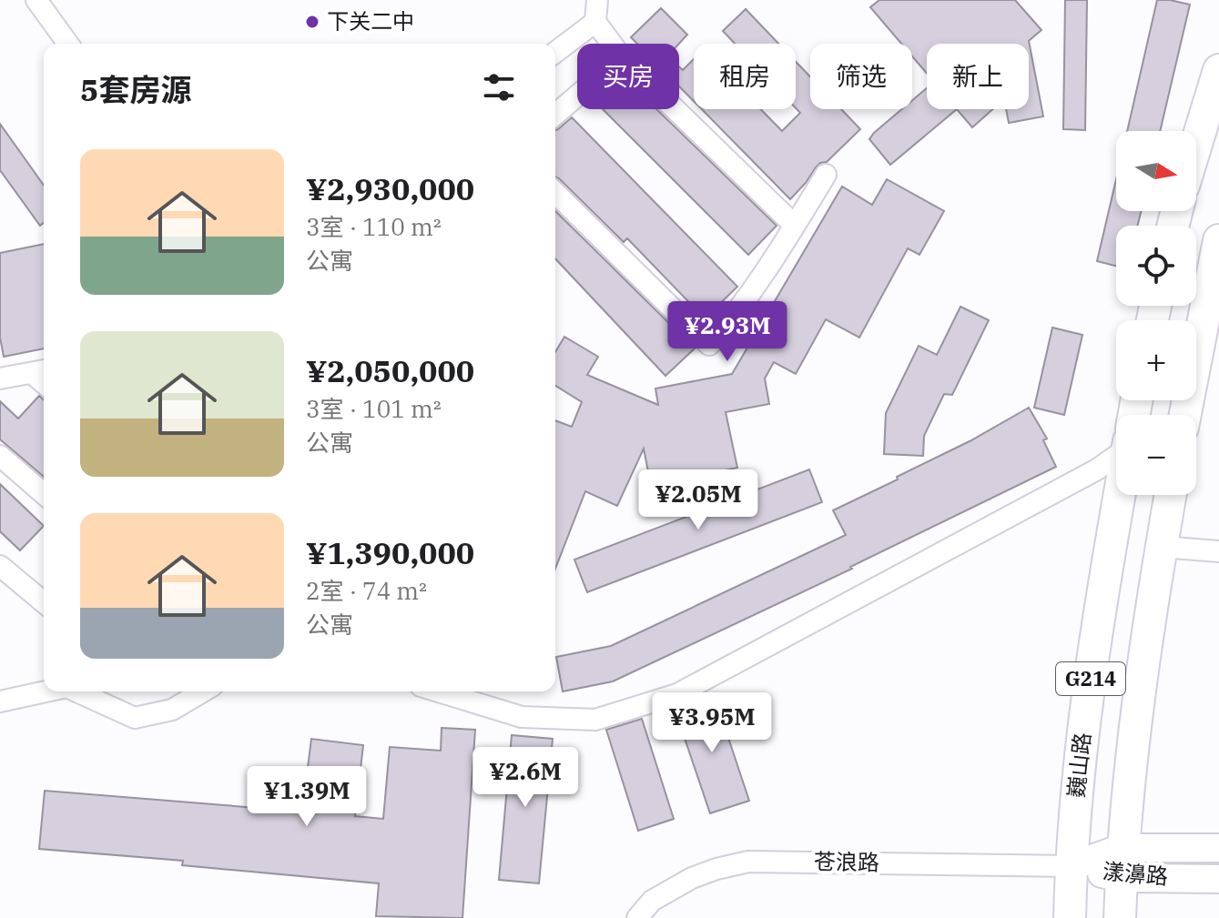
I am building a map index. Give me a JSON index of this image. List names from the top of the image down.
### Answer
{
  "streets": {
    "highway": ["G214", "巍山路"],
    "main road": ["漾濞路"],
    "street": ["苍浪路"]
  },
  "crossings": [
    ["G214", "漾濞路"],
    ["巍山路", "苍浪路"],
    ["巍山路", "漾濞路"],
    ["苍浪路", "漾濞路"]
  ],
  "places": ["下关二中"],
  "north": "right",
  "page": {
    "chip": [
      "买房",
      "租房",
      "筛选",
      "新上"
    ],
    "heading": "5套房源",
    "map_buttons": ["+", "−"],
    "list": [
      {
        "name": "¥2,930,000",
        "note": "3室 · 110 m² · 公寓"
      },
      {
        "name": "¥2,050,000",
        "note": "3室 · 101 m² · 公寓"
      },
      {
        "name": "¥1,390,000",
        "note": "2室 · 74 m² · 公寓"
      }
    ],
    "price": [
      "¥2.93M",
      "¥2.05M",
      "¥3.95M",
      "¥2.6M",
      "¥1.39M"
    ]
  }
}
